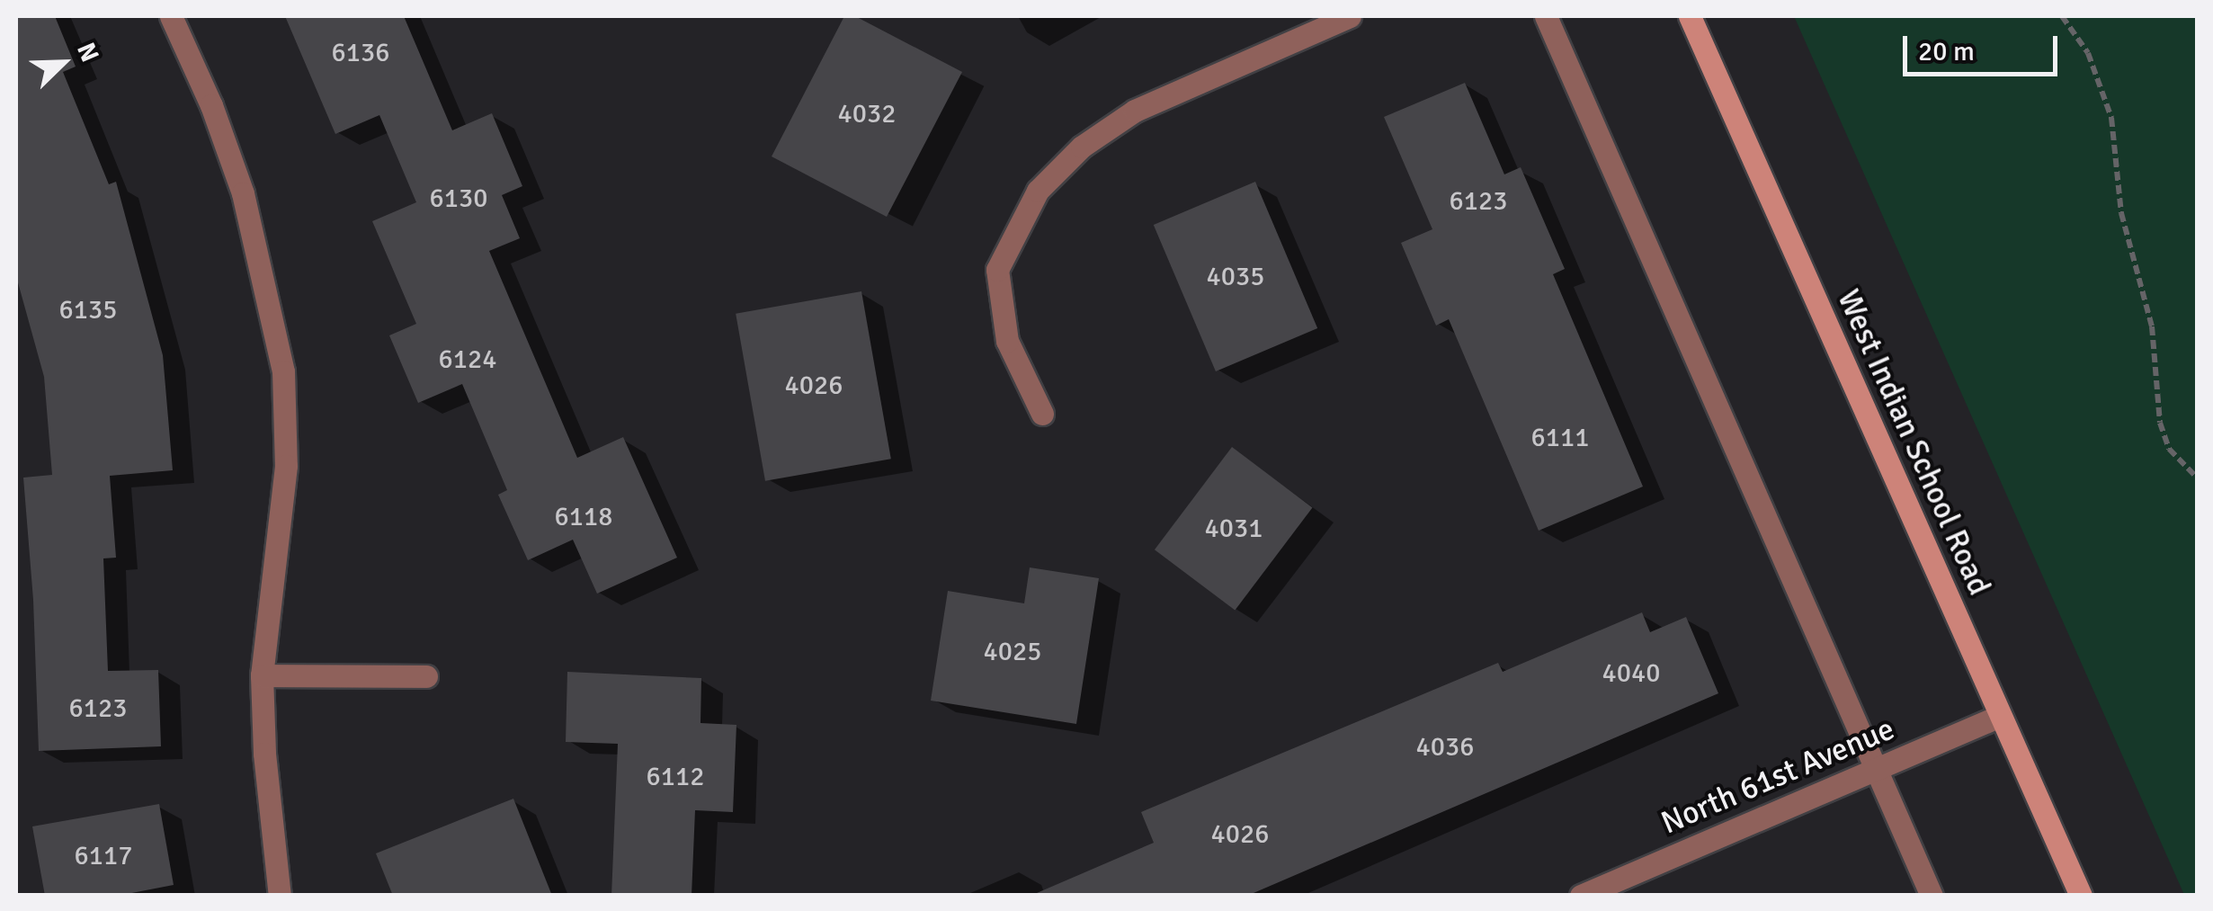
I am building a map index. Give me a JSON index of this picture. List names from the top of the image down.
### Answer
{
  "streets": {
    "main road": ["West Indian School Road"],
    "street": ["North 61st Avenue"]
  },
  "crossings": [
    ["West Indian School Road", "North 61st Avenue"]
  ],
  "house_numbers": [
    "6136",
    "4032",
    "6130",
    "6123",
    "4035",
    "6135",
    "6124",
    "4026",
    "6111",
    "6118",
    "4031",
    "4025",
    "4040",
    "6123",
    "4036",
    "6112",
    "4026",
    "6117"
  ],
  "scale_bar": "20 m",
  "north": "top right"
}
